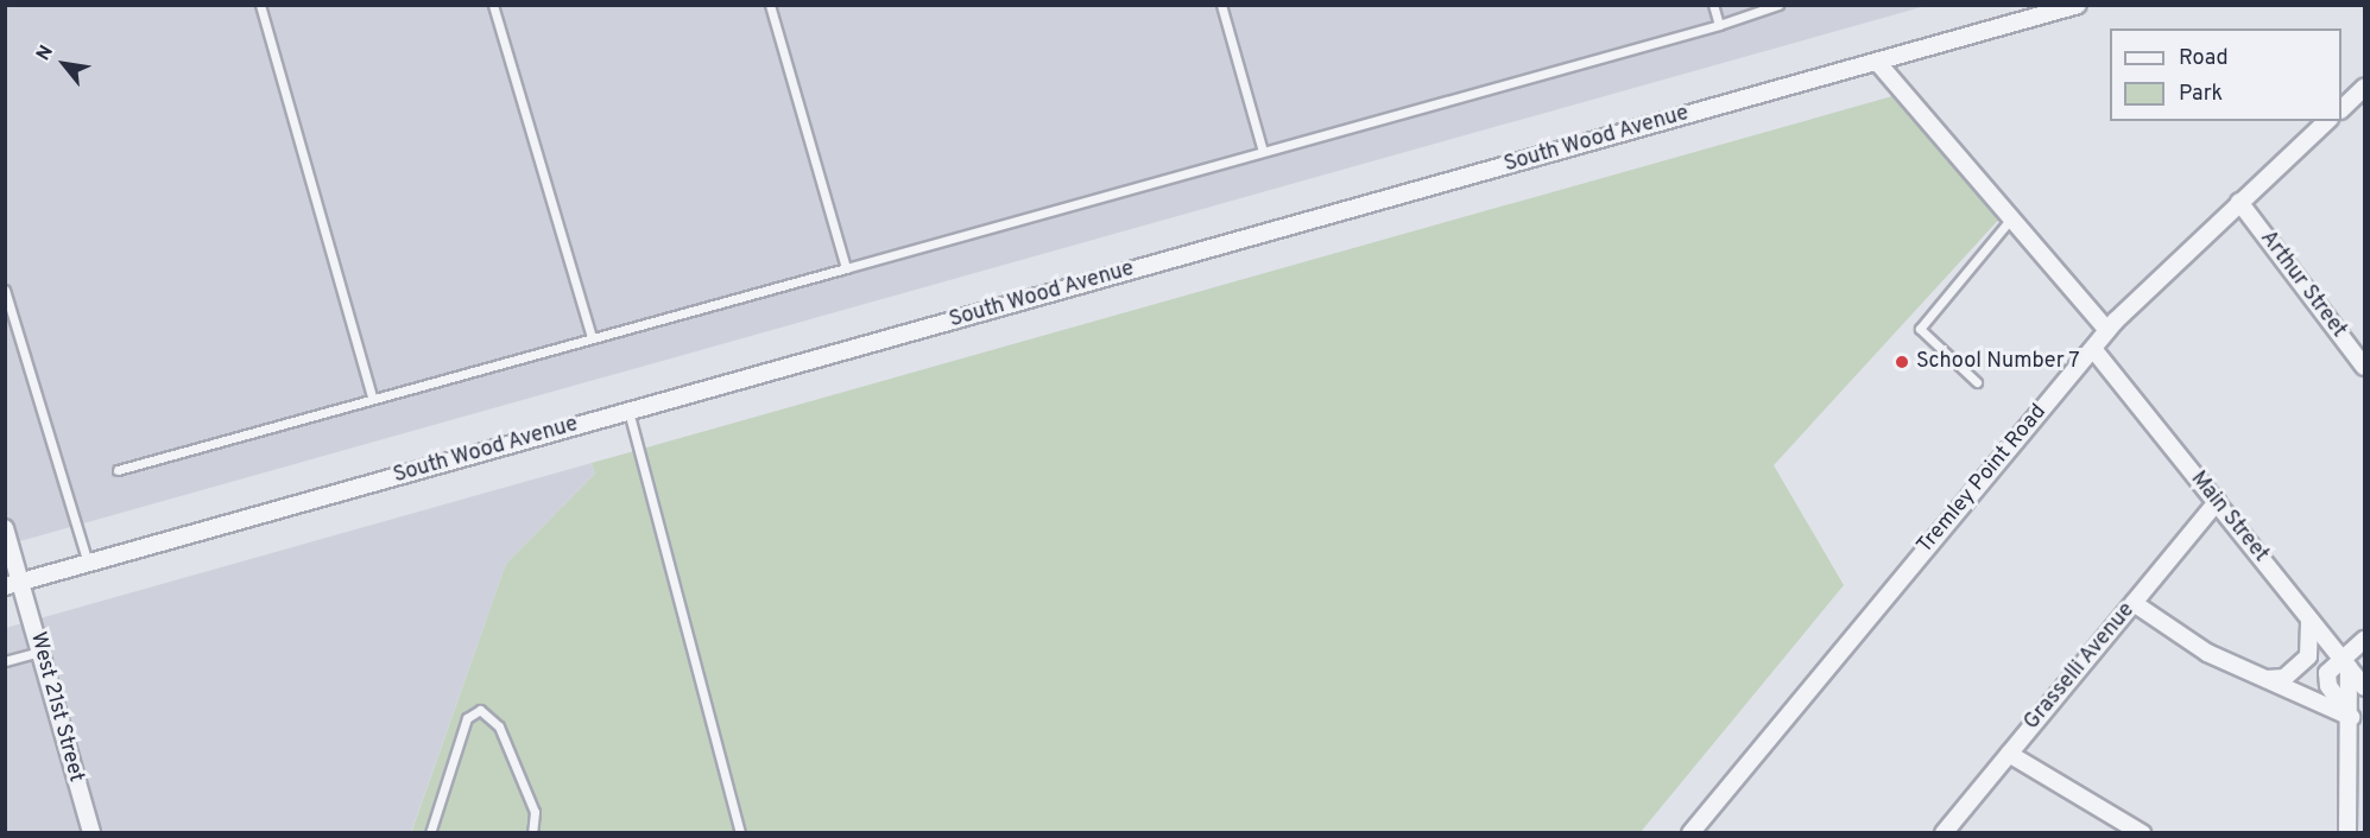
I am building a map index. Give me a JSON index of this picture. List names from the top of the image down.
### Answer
{
  "streets": {
    "street": [
      "South Wood Avenue",
      "Arthur Street",
      "Tremley Point Road",
      "Main Street",
      "Grasselli Avenue",
      "West 21st Street"
    ]
  },
  "crossings": [
    ["South Wood Avenue", "West 21st Street"],
    ["Arthur Street", "Tremley Point Road"],
    ["Tremley Point Road", "Main Street"],
    ["Main Street", "Grasselli Avenue"]
  ],
  "places": ["School Number 7"],
  "legend": ["Road", "Park"],
  "north": "top left"
}
